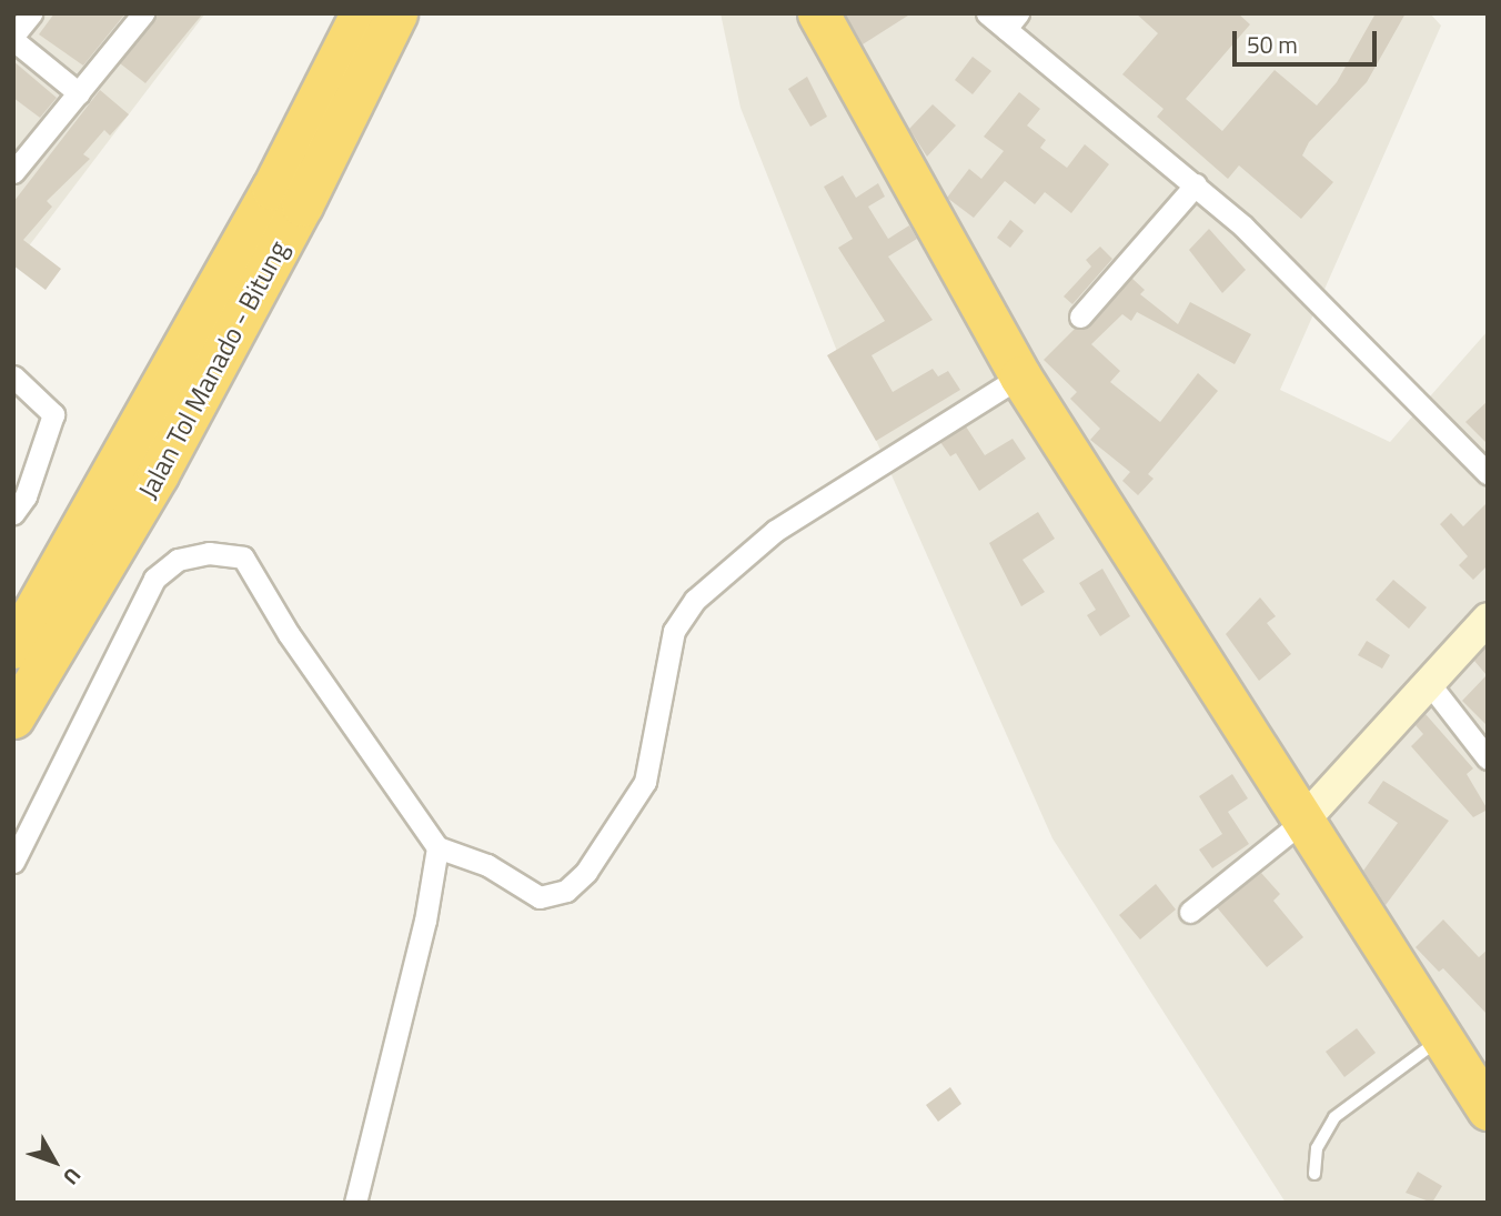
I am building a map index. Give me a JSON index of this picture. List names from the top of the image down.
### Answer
{
  "streets": {
    "highway": ["Jalan Tol Manado - Bitung"]
  },
  "scale_bar": "50 m",
  "north": "bottom right"
}
